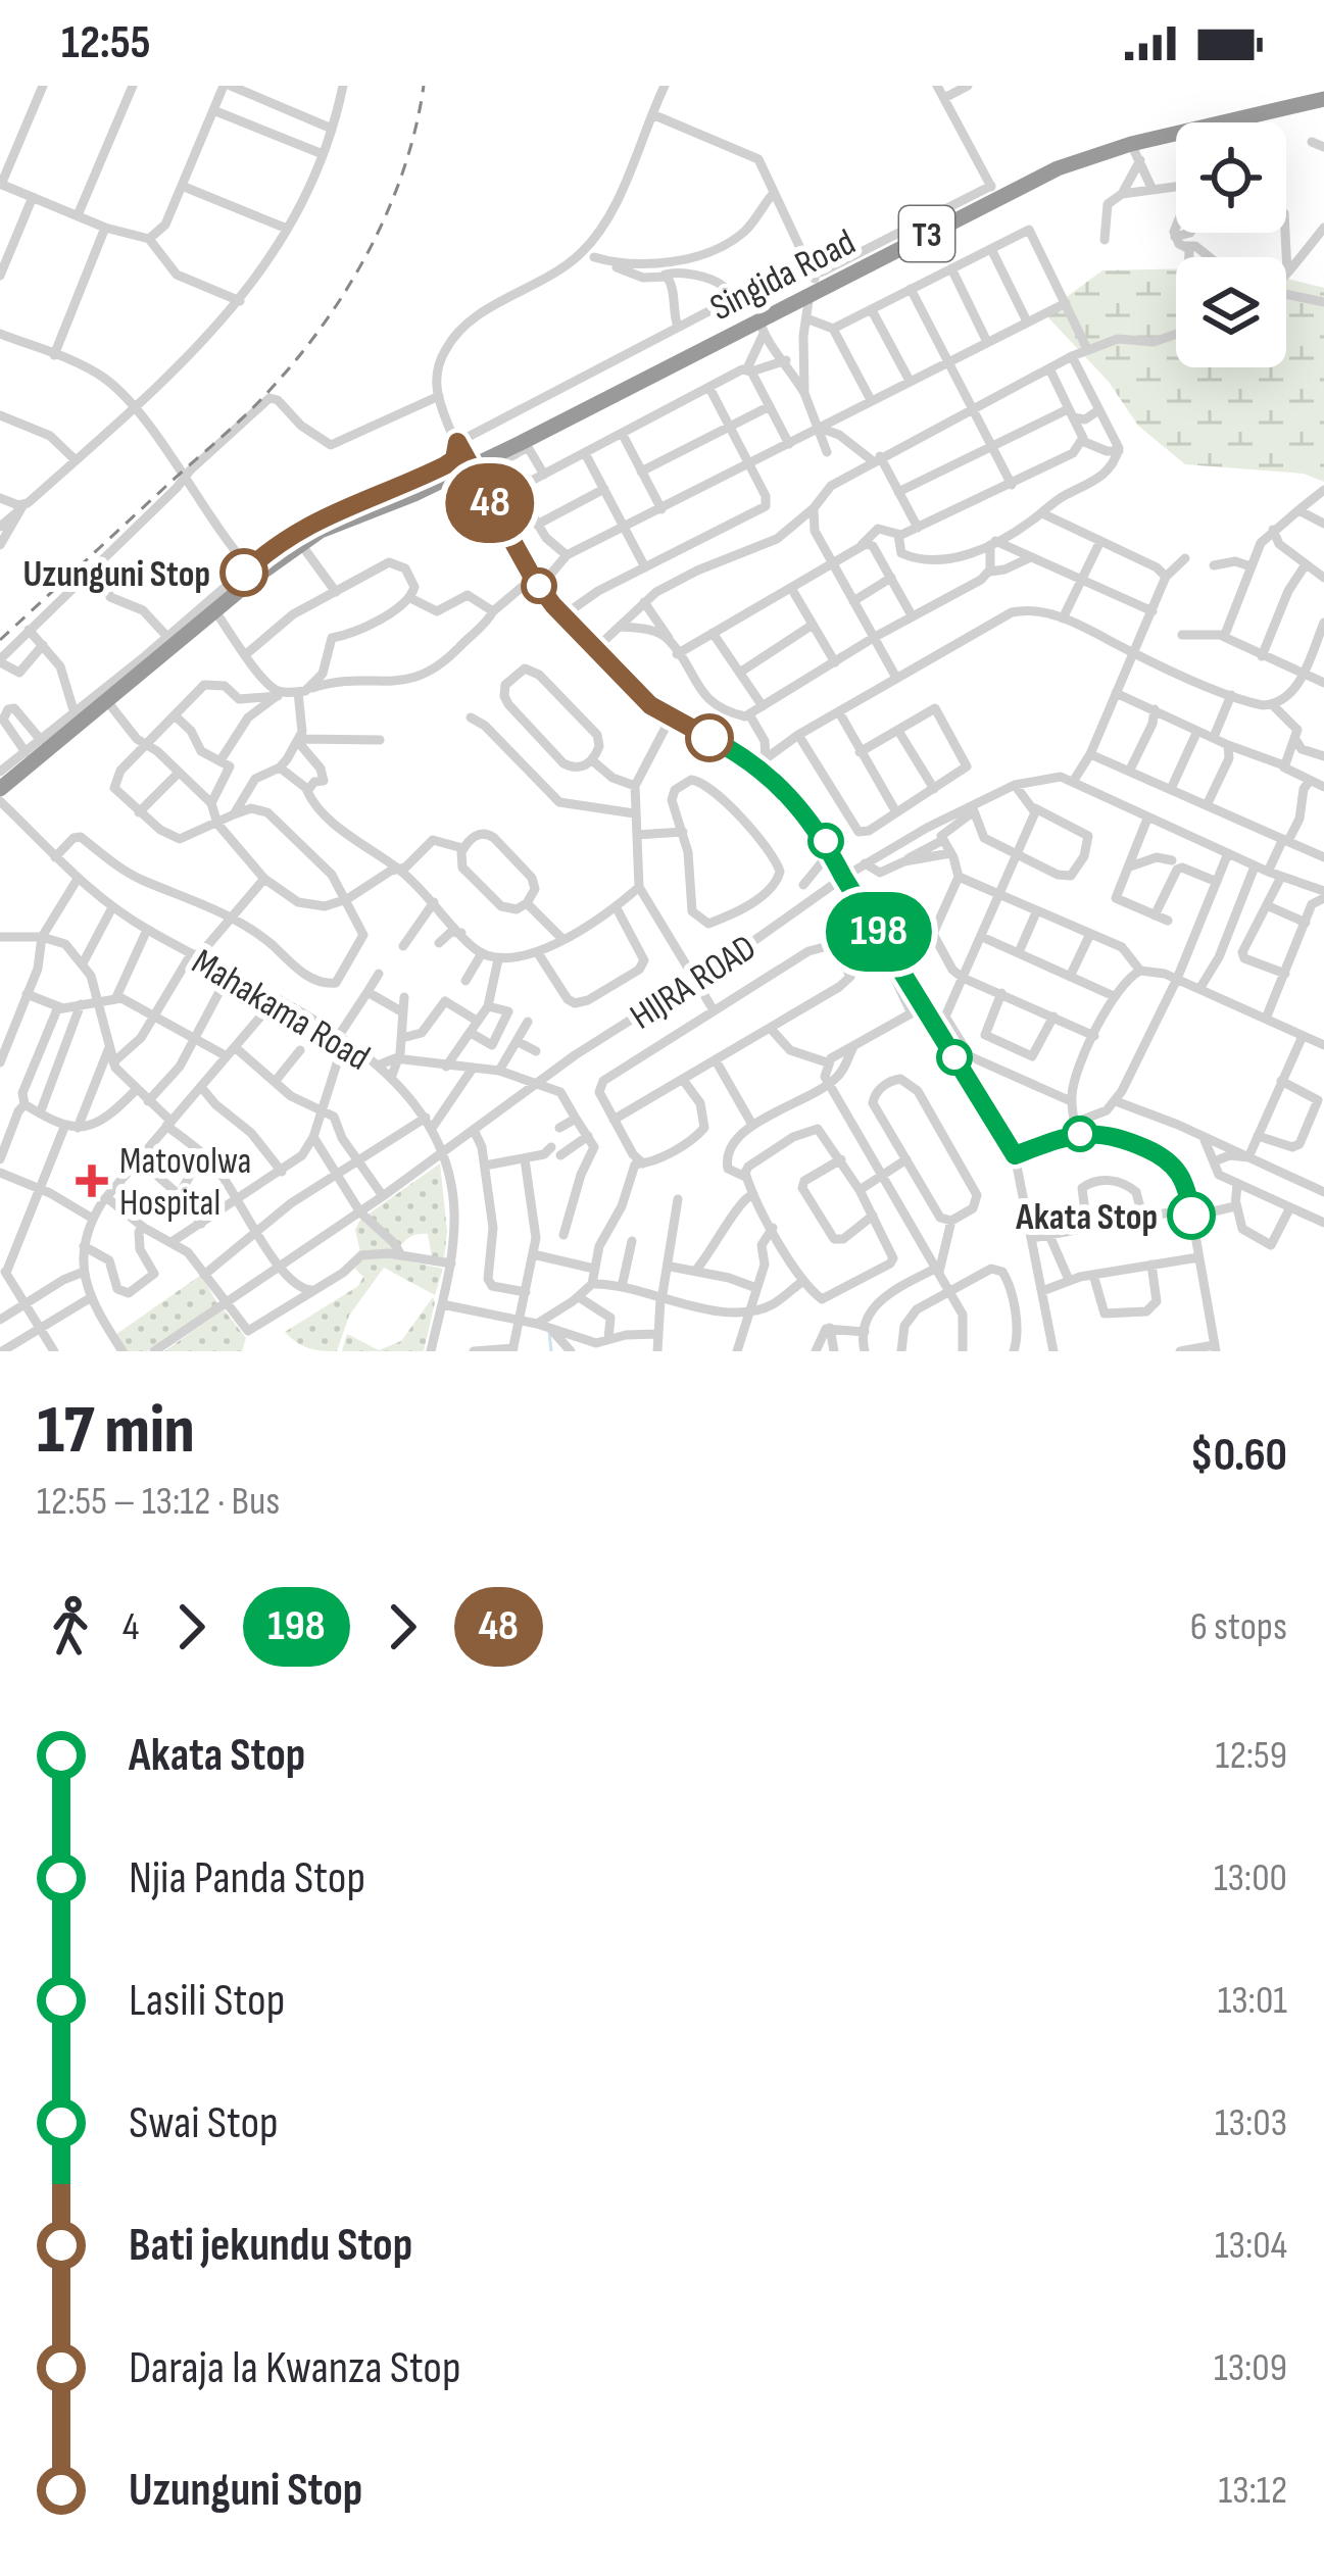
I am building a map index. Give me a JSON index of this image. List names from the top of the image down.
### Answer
{
  "streets": {
    "highway": ["T3", "Singida Road"],
    "street": ["HIJRA ROAD", "Mahakama Road"]
  },
  "crossings": [
    ["HIJRA ROAD", "Mahakama Road"]
  ],
  "places": {
    "other": ["Uzunguni Stop", "Akata Stop"],
    "health": ["Matovolwa Hospital"]
  },
  "lines": ["bus line 48", "bus line 198"],
  "page": {
    "status": "12:55",
    "on_map": ["198", "48"],
    "heading": ["17 min", "12:55 – 13:12 · Bus", "$0.60"],
    "legs": [
      "4",
      "198",
      "48",
      "6 stops"
    ],
    "list": [
      {
        "name": "Akata Stop",
        "value": "12:59"
      },
      {
        "name": "Njia Panda Stop",
        "value": "13:00"
      },
      {
        "name": "Lasili Stop",
        "value": "13:01"
      },
      {
        "name": "Swai Stop",
        "value": "13:03"
      },
      {
        "name": "Bati jekundu Stop",
        "value": "13:04"
      },
      {
        "name": "Daraja la Kwanza Stop",
        "value": "13:09"
      },
      {
        "name": "Uzunguni Stop",
        "value": "13:12"
      }
    ]
  }
}
